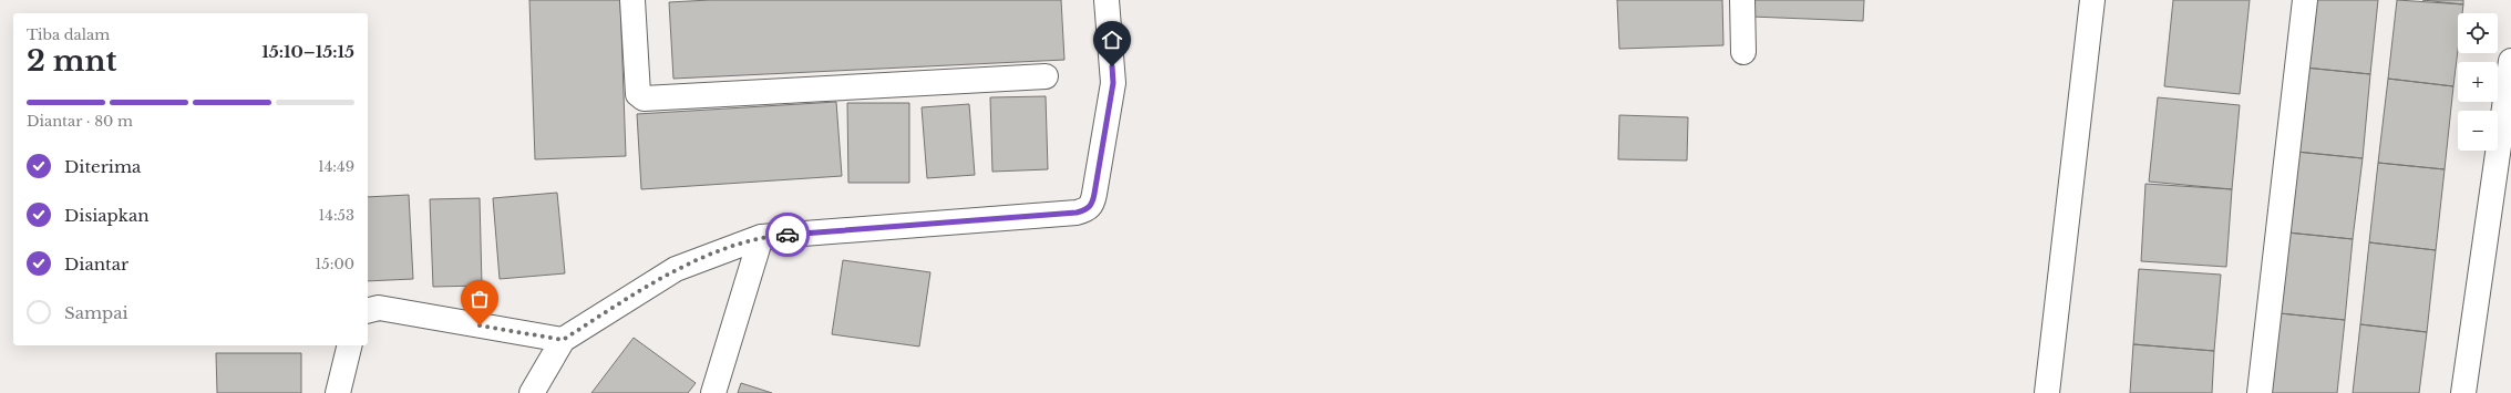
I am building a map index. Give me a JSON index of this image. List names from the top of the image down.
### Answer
{
  "page": {
    "map_buttons": ["+", "−"],
    "heading": ["2 mnt", "Tiba dalam", "15:10–15:15"],
    "bar": "Diantar · 80 m",
    "list": [
      ["Diterima", "14:49"],
      ["Disiapkan", "14:53"],
      ["Diantar", "15:00"],
      "Sampai"
    ]
  }
}
